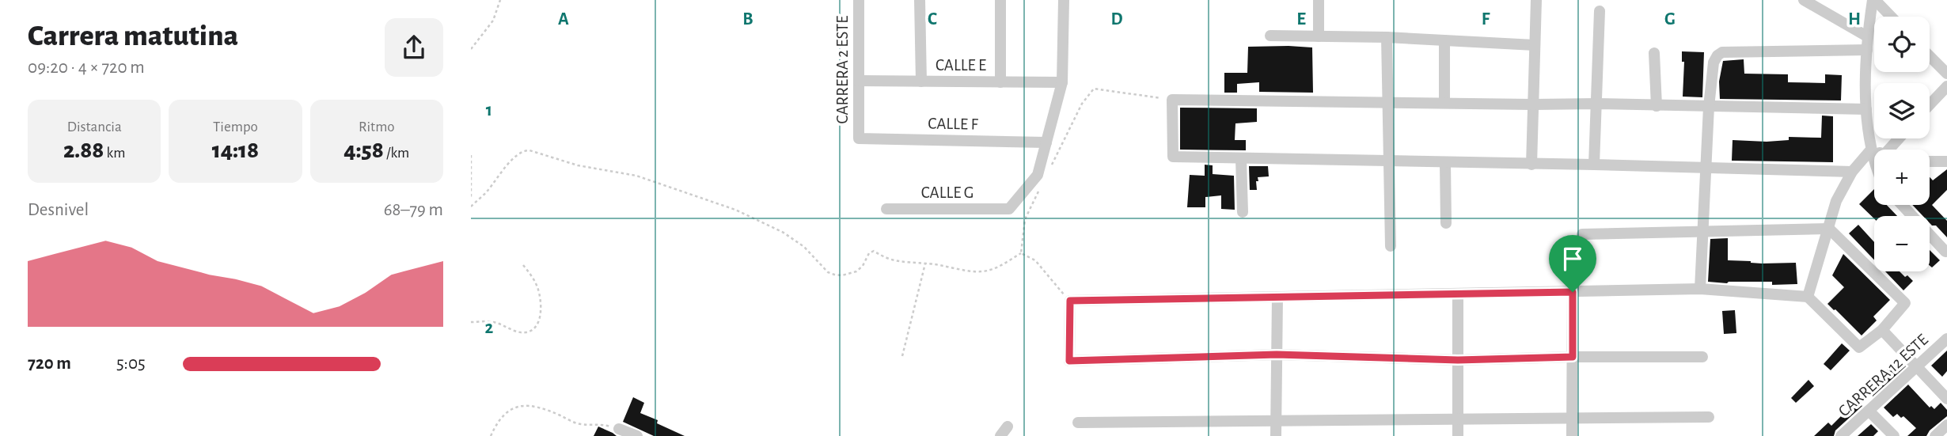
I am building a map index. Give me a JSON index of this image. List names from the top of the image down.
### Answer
{
  "streets": {
    "street": [
      "CALLE E",
      "CARRERA 2 ESTE",
      "CALLE F",
      "CALLE G",
      "CARRERA 12 ESTE"
    ]
  },
  "crossings": [
    ["CALLE E", "CARRERA 2 ESTE"],
    ["CARRERA 2 ESTE", "CALLE F"],
    ["CALLE F", "CALLE G"]
  ],
  "page": {
    "heading": ["Carrera matutina", "09:20 · 4 × 720 m"],
    "map_buttons": ["+", "−"],
    "stats": [
      ["Distancia", "2.88 km"],
      ["Tiempo", "14:18"],
      ["Ritmo", "4:58 /km"]
    ],
    "chart": ["Desnivel", "68–79 m"],
    "list": [
      {
        "name": "720 m",
        "note": "5:05"
      }
    ]
  },
  "grid": {
    "columns": [
      "A",
      "B",
      "C",
      "D",
      "E",
      "F",
      "G",
      "H"
    ],
    "rows": ["1", "2"]
  }
}
